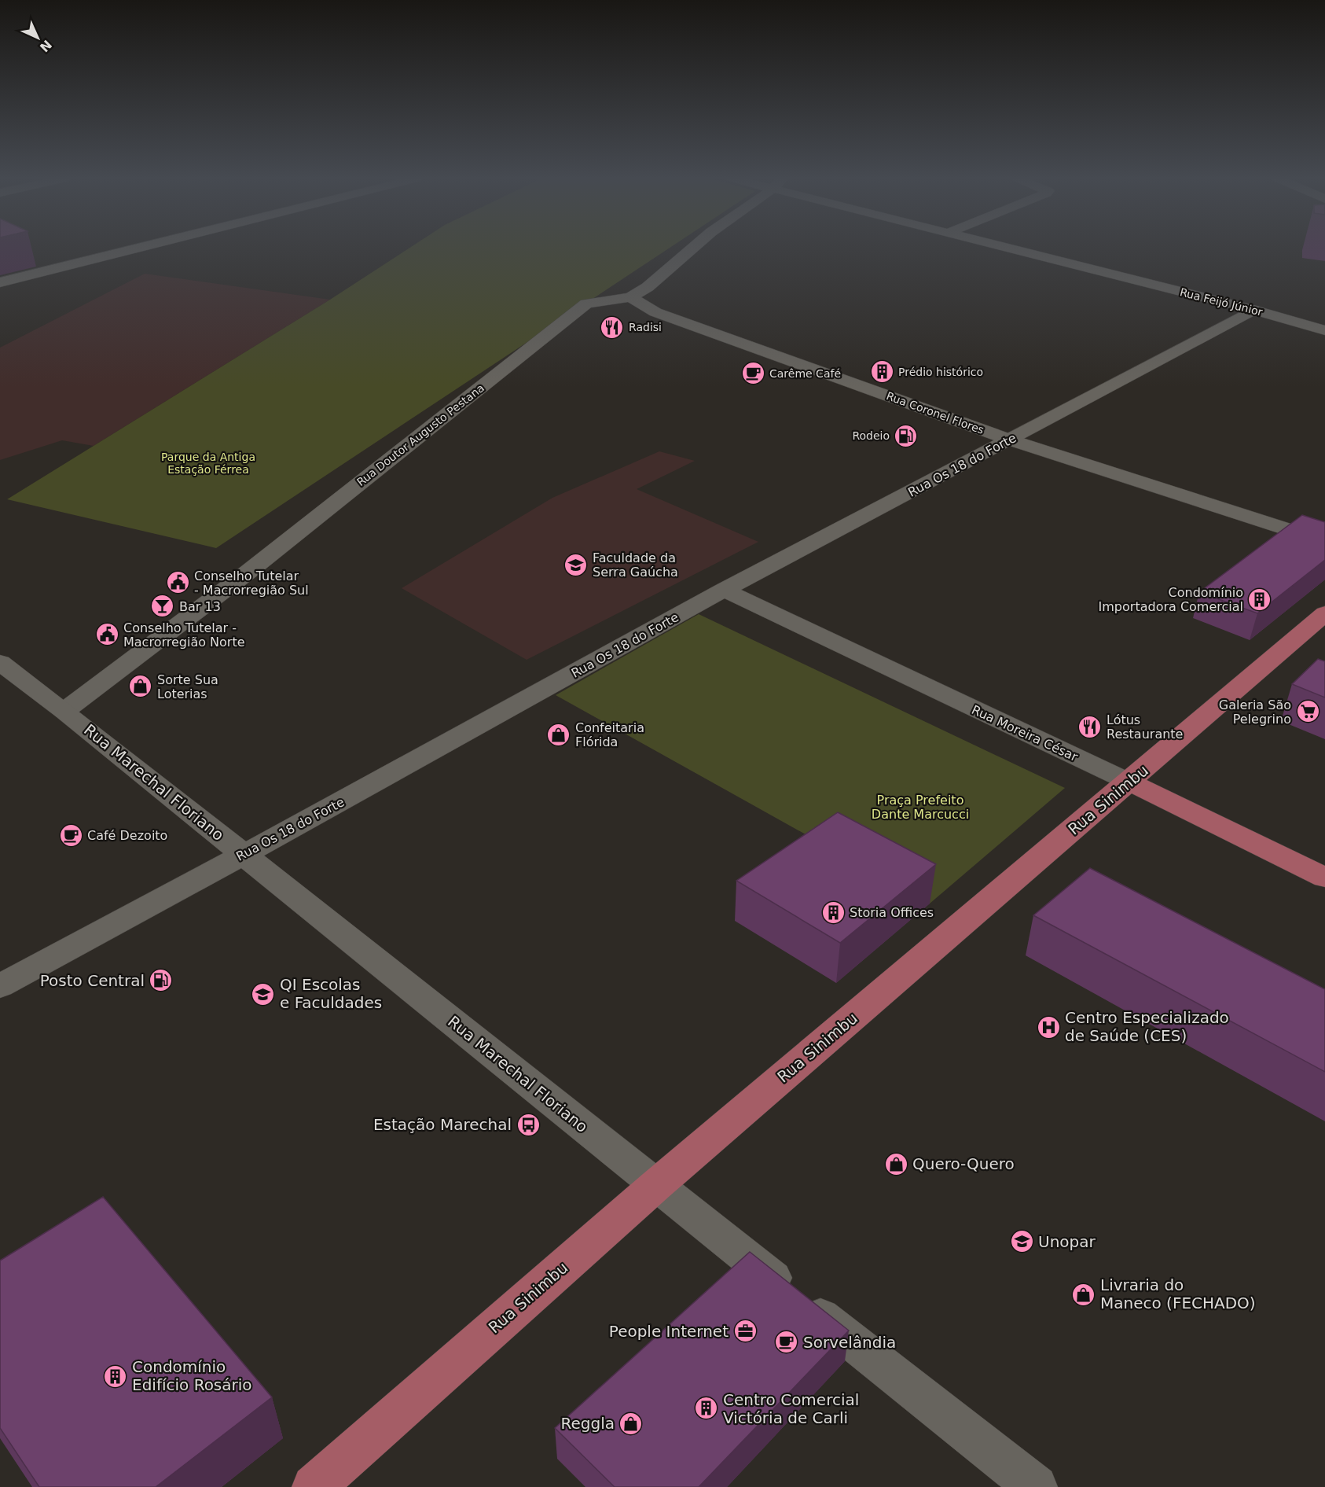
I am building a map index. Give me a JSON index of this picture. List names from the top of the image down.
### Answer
{
  "streets": {
    "main road": ["Rua Moreira César", "Rua Sinimbu"],
    "street": [
      "Rua Feijó Júnior",
      "Rua Coronel Flores",
      "Rua Doutor Augusto Pestana",
      "Rua Os 18 do Forte",
      "Rua Marechal Floriano"
    ]
  },
  "crossings": [
    ["Rua Feijó Júnior", "Rua Os 18 do Forte"],
    ["Rua Coronel Flores", "Rua Doutor Augusto Pestana"],
    ["Rua Coronel Flores", "Rua Os 18 do Forte"],
    ["Rua Doutor Augusto Pestana", "Rua Marechal Floriano"],
    ["Rua Os 18 do Forte", "Rua Moreira César"],
    ["Rua Os 18 do Forte", "Rua Marechal Floriano"],
    ["Rua Moreira César", "Rua Sinimbu"],
    ["Rua Marechal Floriano", "Rua Sinimbu"]
  ],
  "parks": ["Parque da Antiga Estação Férrea", "Praça Prefeito Dante Marcucci"],
  "places": {
    "restaurant": ["Radisi", "Lótus Restaurante"],
    "building": [
      "Prédio histórico",
      "Condomínio Importadora Comercial",
      "Storia Offices",
      "Condomínio Edifício Rosário",
      "Centro Comercial Victória de Carli"
    ],
    "cafe": ["Carême Café", "Café Dezoito", "Sorvelândia"],
    "fuel station": ["Rodeio", "Posto Central"],
    "school or university": ["Faculdade da Serra Gaúcha", "QI Escolas e Faculdades", "Unopar"],
    "public building": ["Conselho Tutelar - Macrorregião Sul", "Conselho Tutelar - Macrorregião Norte"],
    "bar": ["Bar 13"],
    "shop": [
      "Sorte Sua Loterias",
      "Confeitaria Flórida",
      "Quero-Quero",
      "Livraria do Maneco (FECHADO)",
      "Reggla"
    ],
    "supermarket": ["Galeria São Pelegrino"],
    "hospital": ["Centro Especializado de Saúde (CES)"],
    "bus stop": ["Estação Marechal"],
    "office": ["People Internet"]
  },
  "north": "bottom right"
}
